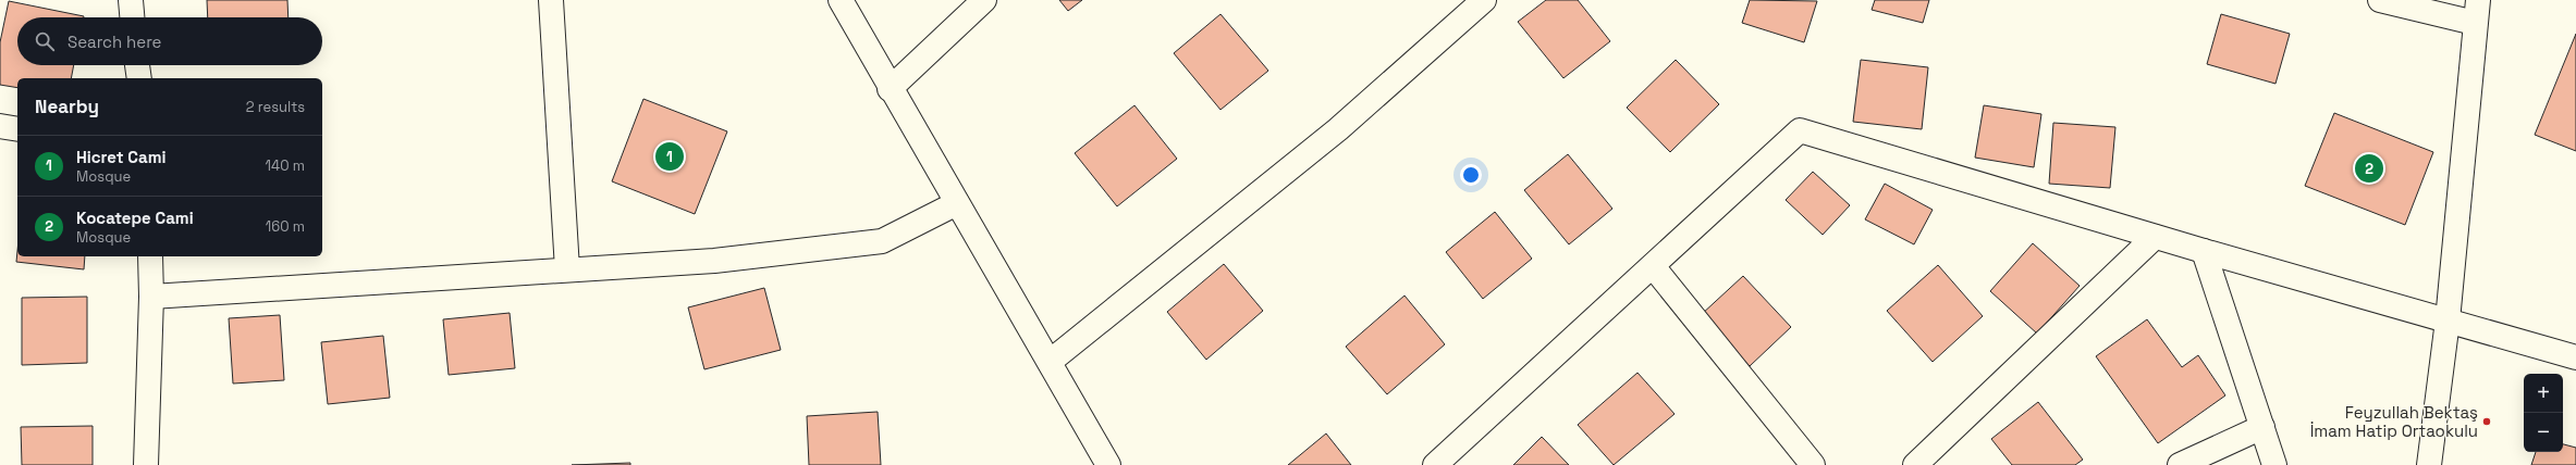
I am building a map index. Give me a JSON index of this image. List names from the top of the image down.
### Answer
{
  "places": ["Feyzullah Bektaş İmam Hatip Ortaokulu"],
  "page": {
    "search": "Search here",
    "heading": ["Nearby", "2 results"],
    "list": [
      {
        "mark": "1",
        "name": "Hicret Cami",
        "note": "Mosque",
        "value": "140 m"
      },
      {
        "mark": "2",
        "name": "Kocatepe Cami",
        "note": "Mosque",
        "value": "160 m"
      }
    ],
    "pins": ["1", "2"],
    "map_buttons": ["+", "−"]
  }
}
